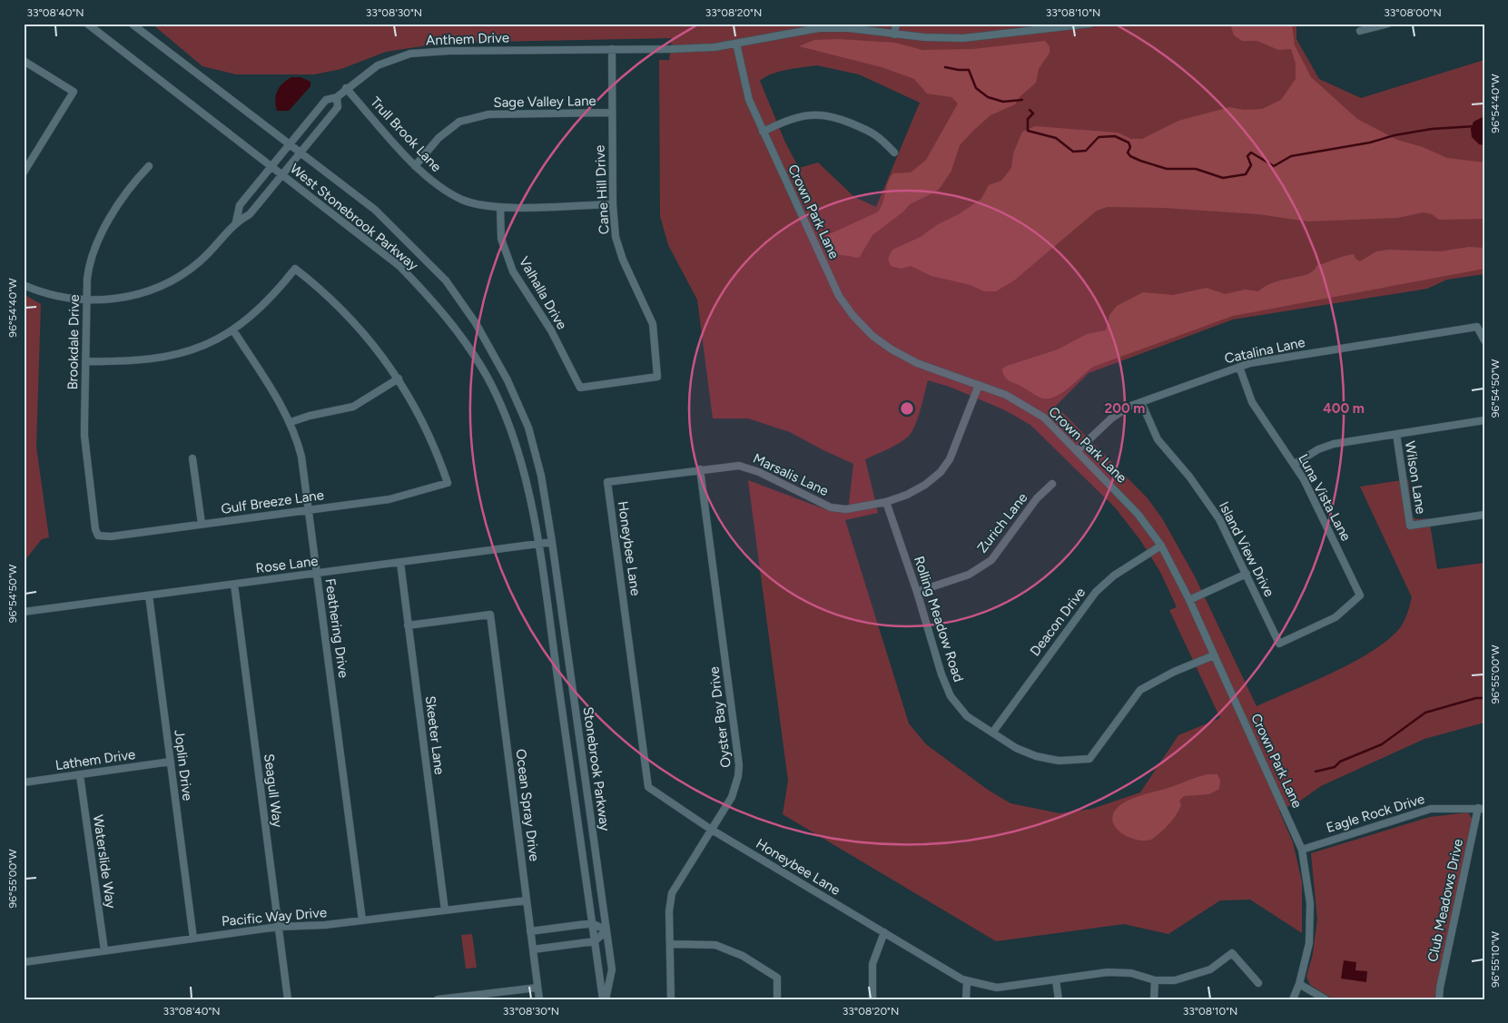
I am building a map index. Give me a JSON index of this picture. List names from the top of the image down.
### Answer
{
  "streets": {
    "street": [
      "Anthem Drive",
      "Sage Valley Lane",
      "Trull Brook Lane",
      "Cane Hill Drive",
      "Crown Park Lane",
      "West Stonebrook Parkway",
      "Valhalla Drive",
      "Brookdale Drive",
      "Catalina Lane",
      "Marsalis Lane",
      "Wilson Lane",
      "Luna Vista Lane",
      "Gulf Breeze Lane",
      "Zurich Lane",
      "Honeybee Lane",
      "Island View Drive",
      "Rose Lane",
      "Rolling Meadow Road",
      "Deacon Drive",
      "Feathering Drive",
      "Oyster Bay Drive",
      "Skeeter Lane",
      "Lathem Drive",
      "Joplin Drive",
      "Stonebrook Parkway",
      "Seagull Way",
      "Ocean Spray Drive",
      "Eagle Rock Drive",
      "Waterslide Way",
      "Club Meadows Drive",
      "Pacific Way Drive"
    ]
  },
  "crossings": [
    ["Anthem Drive", "Trull Brook Lane"],
    ["Anthem Drive", "Cane Hill Drive"],
    ["Anthem Drive", "Crown Park Lane"],
    ["Anthem Drive", "West Stonebrook Parkway"],
    ["Anthem Drive", "Brookdale Drive"],
    ["Sage Valley Lane", "Trull Brook Lane"],
    ["Sage Valley Lane", "Cane Hill Drive"],
    ["Trull Brook Lane", "Cane Hill Drive"],
    ["Trull Brook Lane", "Valhalla Drive"],
    ["Cane Hill Drive", "Valhalla Drive"],
    ["Crown Park Lane", "Catalina Lane"],
    ["Crown Park Lane", "Marsalis Lane"],
    ["Crown Park Lane", "Rolling Meadow Road"],
    ["Crown Park Lane", "Deacon Drive"],
    ["Crown Park Lane", "Eagle Rock Drive"],
    ["West Stonebrook Parkway", "Rose Lane"],
    ["West Stonebrook Parkway", "Stonebrook Parkway"],
    ["Brookdale Drive", "Gulf Breeze Lane"],
    ["Catalina Lane", "Luna Vista Lane"],
    ["Catalina Lane", "Island View Drive"],
    ["Marsalis Lane", "Honeybee Lane"],
    ["Marsalis Lane", "Rolling Meadow Road"],
    ["Marsalis Lane", "Oyster Bay Drive"],
    ["Luna Vista Lane", "Island View Drive"],
    ["Gulf Breeze Lane", "Feathering Drive"],
    ["Zurich Lane", "Rolling Meadow Road"],
    ["Honeybee Lane", "Oyster Bay Drive"],
    ["Rose Lane", "Feathering Drive"],
    ["Rose Lane", "Skeeter Lane"],
    ["Rose Lane", "Joplin Drive"],
    ["Rose Lane", "Stonebrook Parkway"],
    ["Rose Lane", "Seagull Way"],
    ["Rolling Meadow Road", "Deacon Drive"],
    ["Feathering Drive", "Pacific Way Drive"],
    ["Skeeter Lane", "Ocean Spray Drive"],
    ["Skeeter Lane", "Pacific Way Drive"],
    ["Lathem Drive", "Joplin Drive"],
    ["Lathem Drive", "Waterslide Way"],
    ["Joplin Drive", "Pacific Way Drive"],
    ["Seagull Way", "Pacific Way Drive"],
    ["Ocean Spray Drive", "Pacific Way Drive"],
    ["Eagle Rock Drive", "Club Meadows Drive"],
    ["Waterslide Way", "Pacific Way Drive"]
  ],
  "coordinates": [
    "33°08'40\"N",
    "33°08'30\"N",
    "33°08'20\"N",
    "33°08'10\"N",
    "33°08'00\"N",
    "96°54'40\"W",
    "96°54'50\"W",
    "96°55'00\"W",
    "96°55'10\"W"
  ],
  "rings": ["200 m", "400 m"]
}
